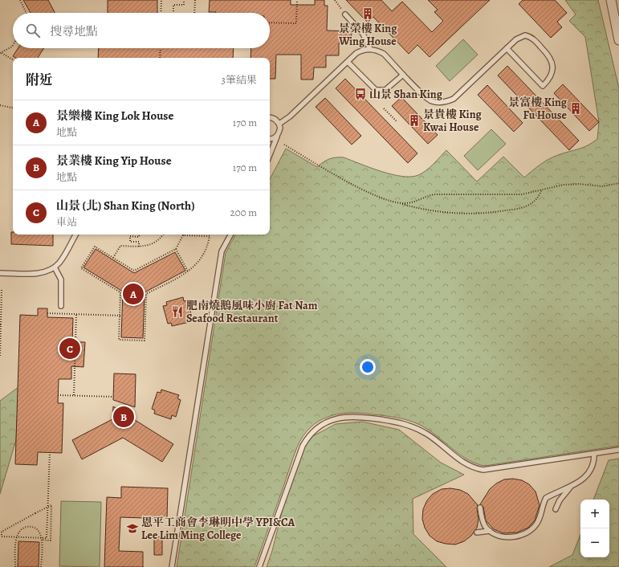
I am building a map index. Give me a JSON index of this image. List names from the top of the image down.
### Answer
{
  "places": {
    "building": ["景榮樓 King Wing House", "景富樓 King Fu House", "景貴樓 King Kwai House"],
    "bus stop": ["山景 Shan King"],
    "restaurant": ["肥南燒鵝風味小廚 Fat Nam Seafood Restaurant"],
    "school or university": ["恩平工商會李琳明中學 YPI&CA Lee Lim Ming College"]
  },
  "page": {
    "search": "搜尋地點",
    "heading": ["附近", "3筆結果"],
    "list": [
      {
        "mark": "A",
        "name": "景樂樓 King Lok House",
        "note": "地點",
        "value": "170 m"
      },
      {
        "mark": "B",
        "name": "景業樓 King Yip House",
        "note": "地點",
        "value": "170 m"
      },
      {
        "mark": "C",
        "name": "山景 (北) Shan King (North)",
        "note": "車站",
        "value": "200 m"
      }
    ],
    "pins": ["A", "C", "B"],
    "map_buttons": ["+", "−"]
  }
}
